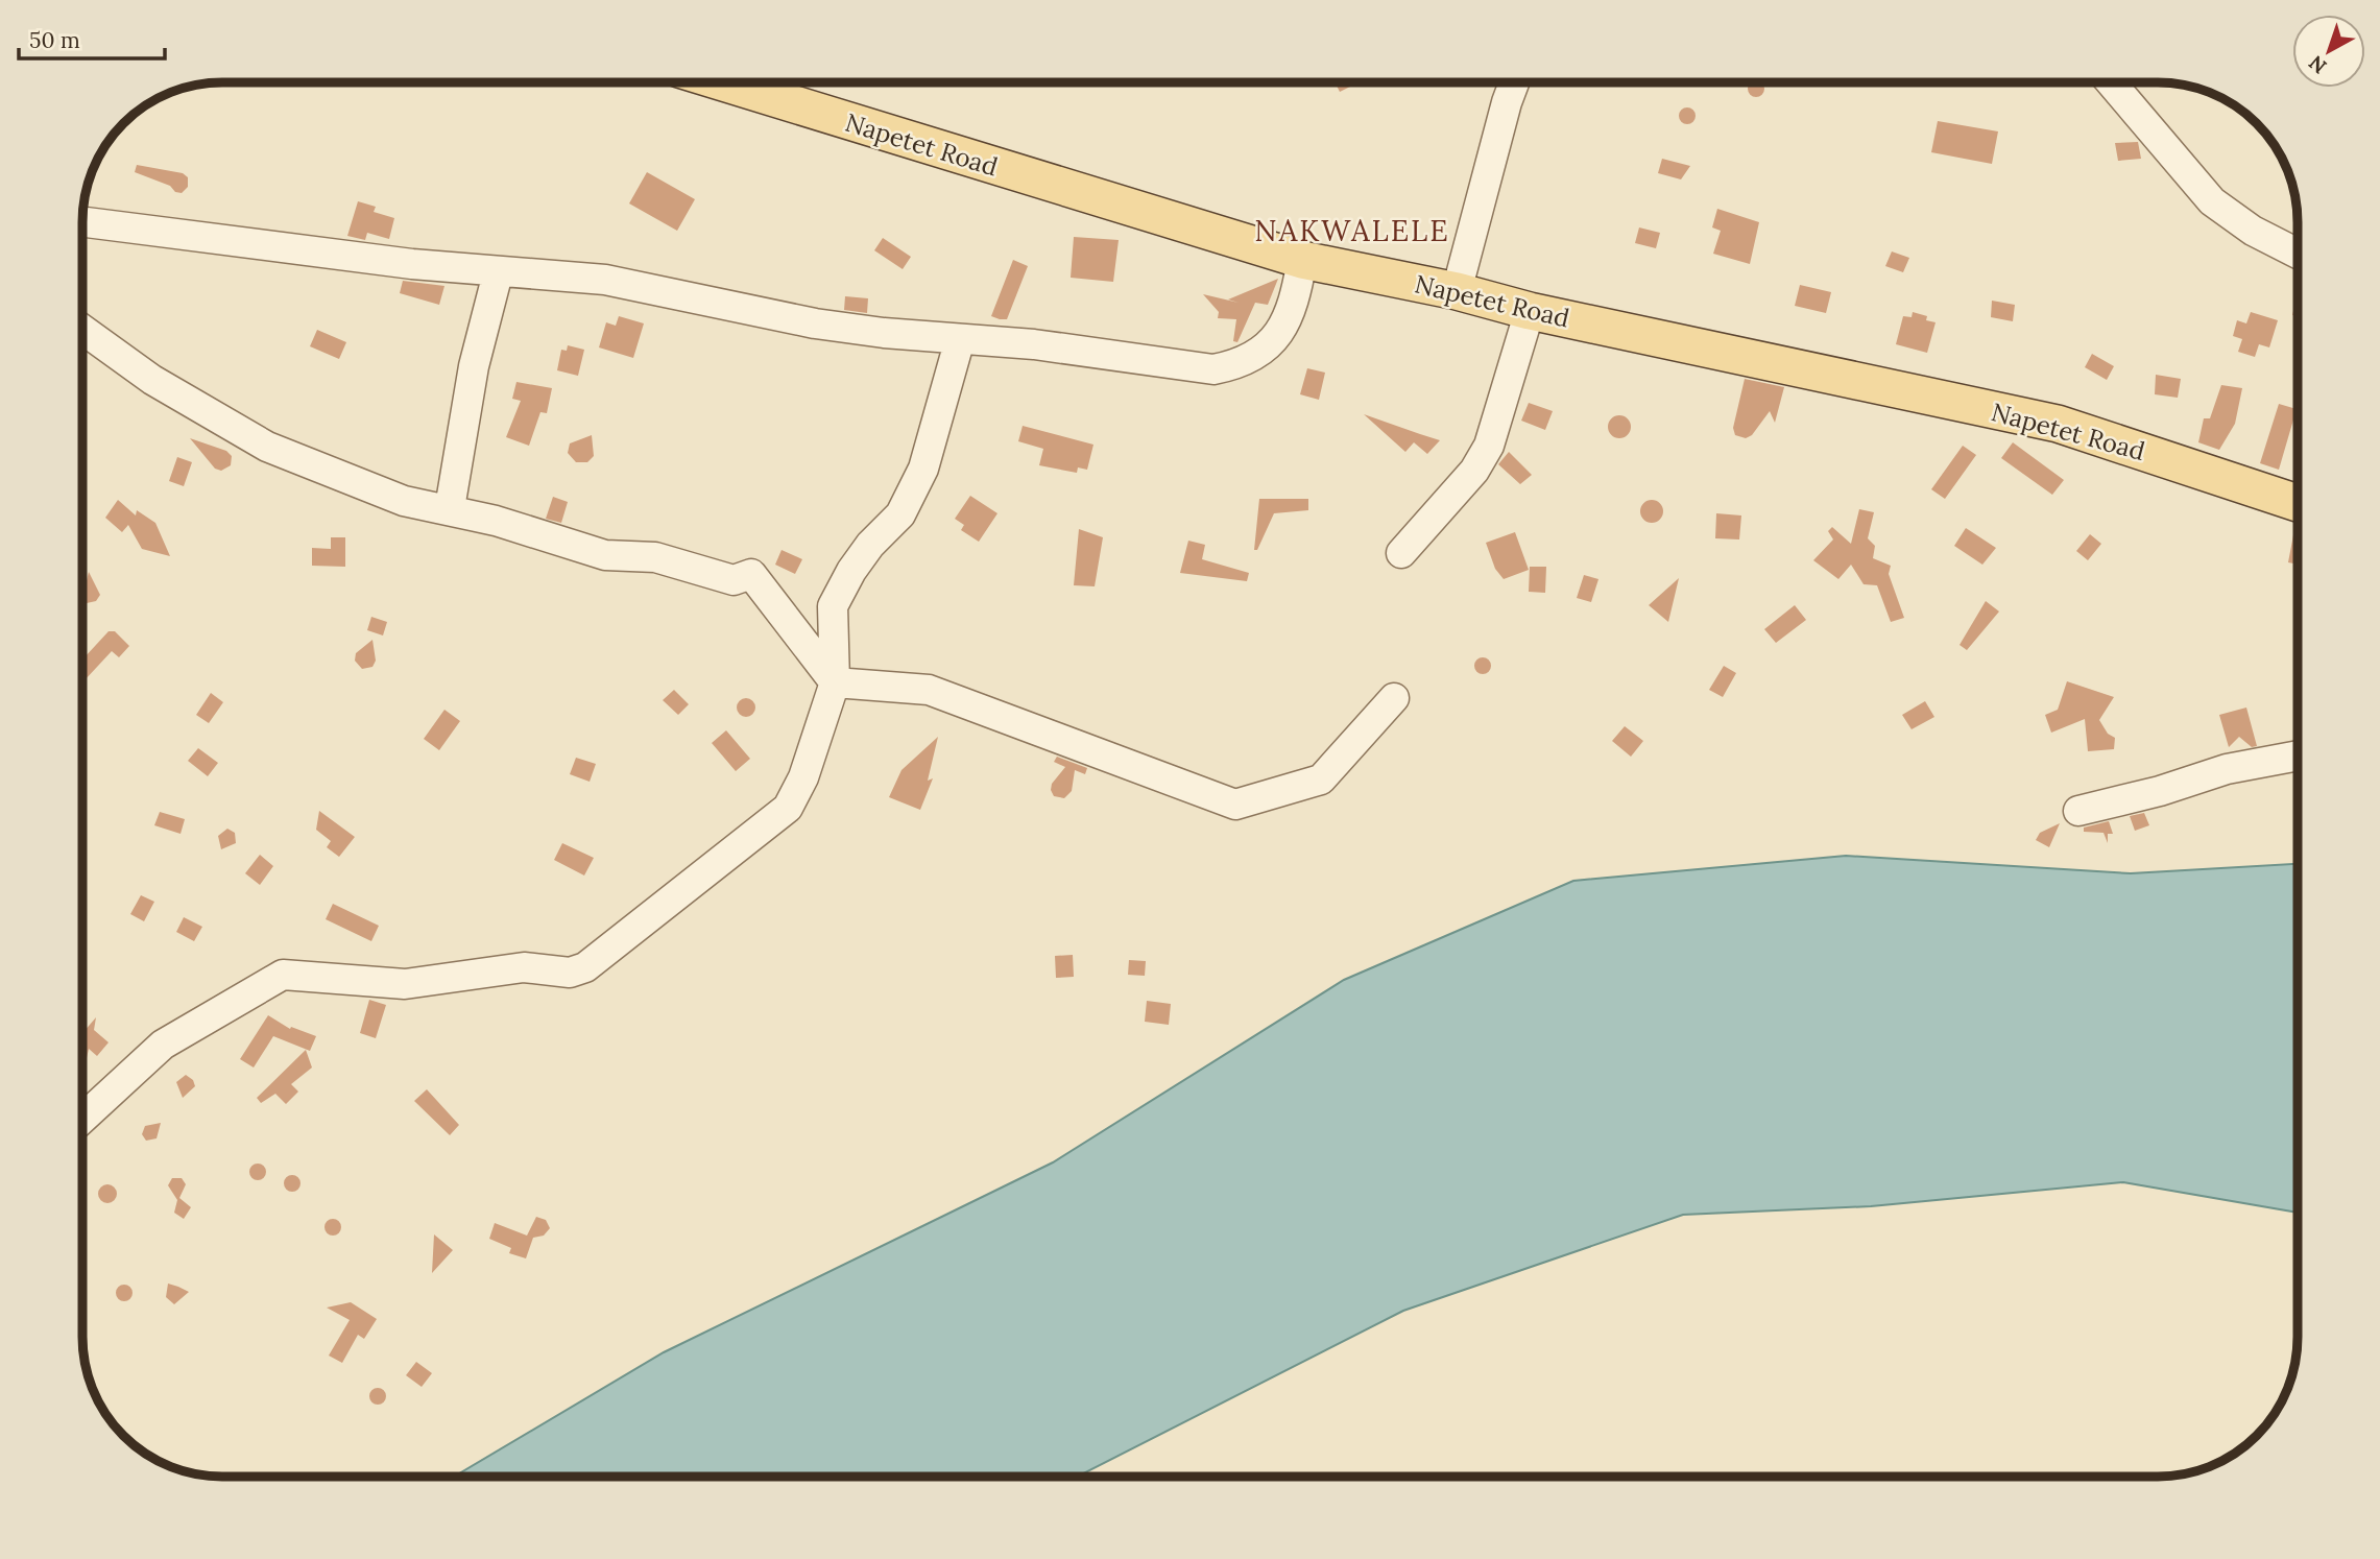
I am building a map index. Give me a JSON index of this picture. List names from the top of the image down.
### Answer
{
  "streets": {
    "main road": ["Napetet Road"]
  },
  "districts": ["NAKWALELE"],
  "scale_bar": "50 m",
  "north": "bottom left"
}
